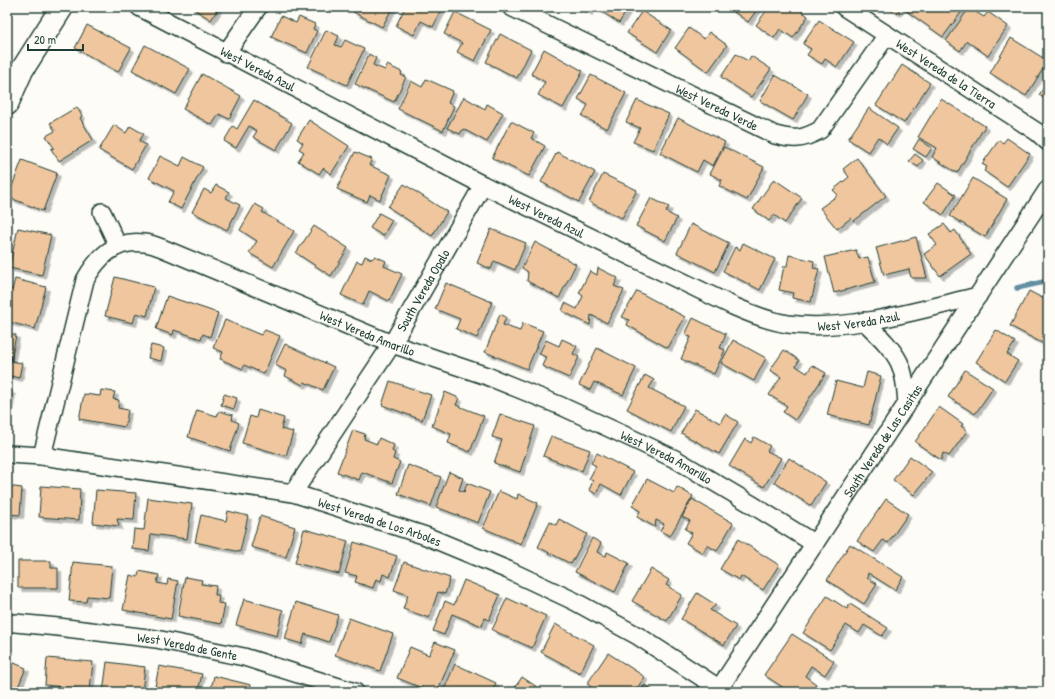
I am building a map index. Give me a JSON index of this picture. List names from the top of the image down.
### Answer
{
  "streets": {
    "street": [
      "West Vereda Azul",
      "West Vereda de la Tierra",
      "West Vereda Verde",
      "South Vereda Opalo",
      "West Vereda Amarillo",
      "South Vereda de Las Casitas",
      "West Vereda de Los Arboles",
      "West Vereda de Gente"
    ]
  },
  "crossings": [
    ["West Vereda Azul", "South Vereda Opalo"],
    ["West Vereda Azul", "South Vereda de Las Casitas"],
    ["West Vereda de la Tierra", "West Vereda Verde"],
    ["South Vereda Opalo", "West Vereda Amarillo"],
    ["South Vereda Opalo", "West Vereda de Los Arboles"],
    ["West Vereda Amarillo", "South Vereda de Las Casitas"],
    ["West Vereda Amarillo", "West Vereda de Los Arboles"],
    ["South Vereda de Las Casitas", "West Vereda de Los Arboles"]
  ],
  "scale_bar": "20 m"
}
